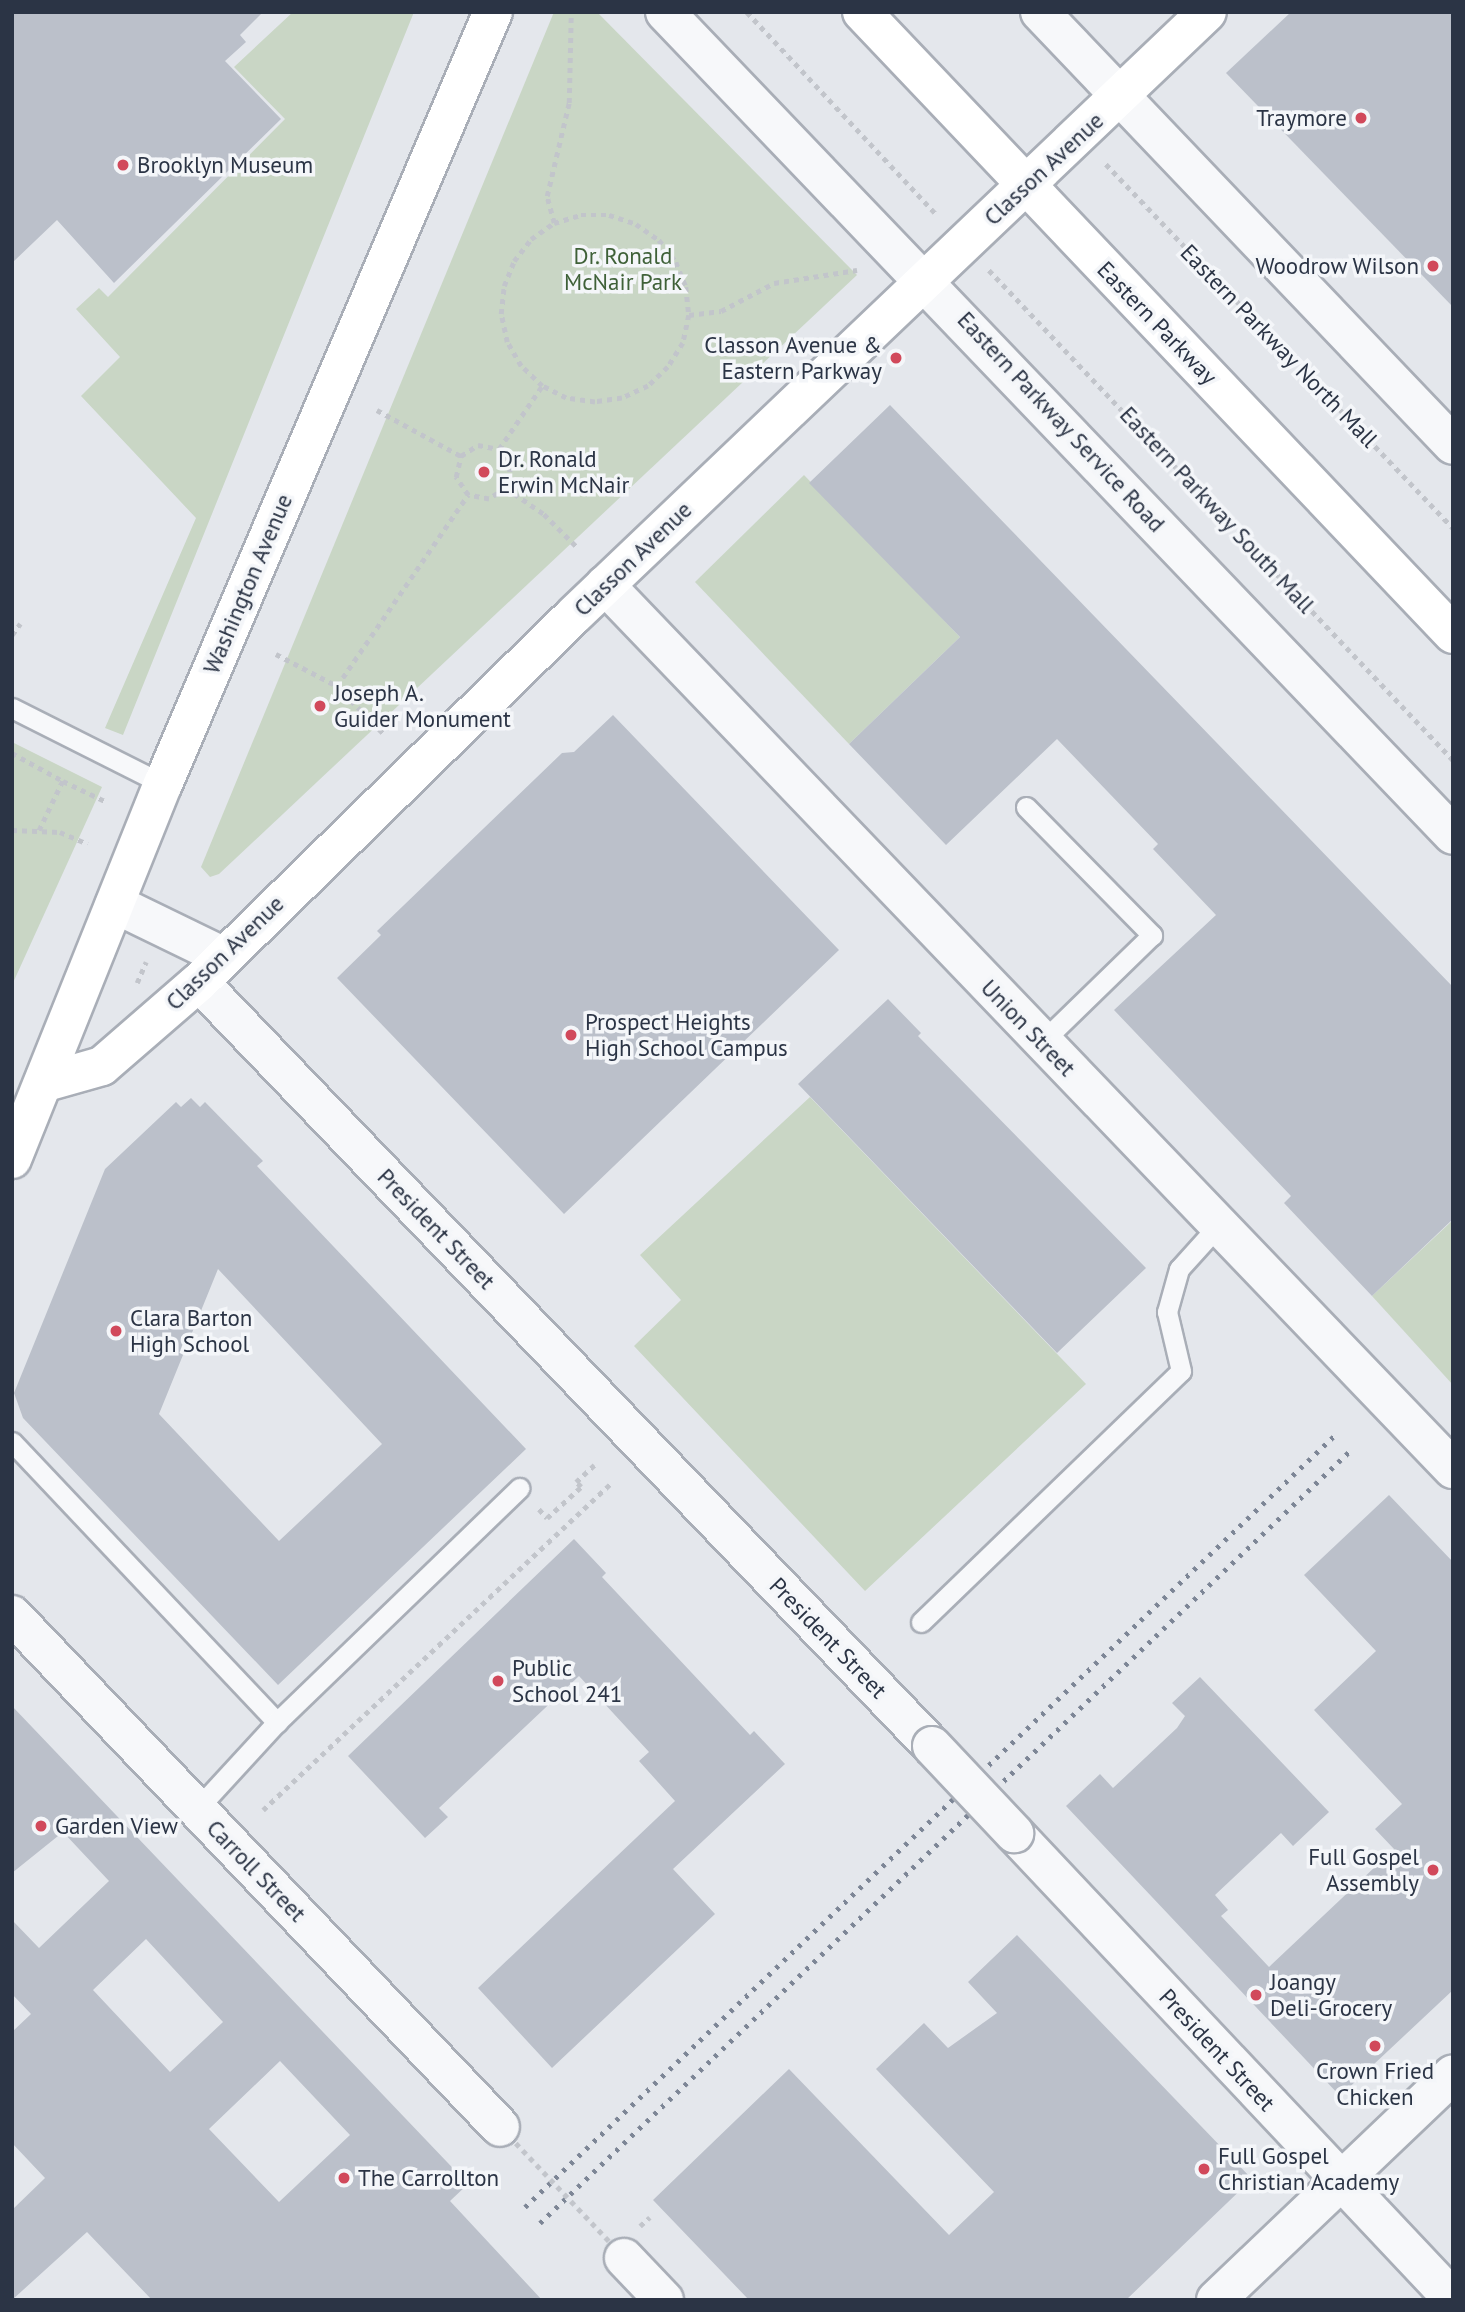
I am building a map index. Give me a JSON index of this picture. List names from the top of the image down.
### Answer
{
  "streets": {
    "main road": ["Classon Avenue", "Eastern Parkway", "Washington Avenue"],
    "street": [
      "Eastern Parkway Service Road",
      "Union Street",
      "President Street",
      "Carroll Street"
    ],
    "path": ["Eastern Parkway North Mall", "Eastern Parkway South Mall"]
  },
  "crossings": [
    ["Classon Avenue", "Eastern Parkway"],
    ["Classon Avenue", "Eastern Parkway Service Road"],
    ["Classon Avenue", "Washington Avenue"],
    ["Classon Avenue", "Union Street"],
    ["Classon Avenue", "President Street"],
    ["Washington Avenue", "President Street"]
  ],
  "parks": ["Dr. Ronald McNair Park"],
  "places": [
    "Traymore",
    "Brooklyn Museum",
    "Woodrow Wilson",
    "Classon Avenue & Eastern Parkway",
    "Dr. Ronald Erwin McNair",
    "Joseph A. Guider Monument",
    "Prospect Heights High School Campus",
    "Clara Barton High School",
    "Public School 241",
    "Garden View",
    "Full Gospel Assembly",
    "Joangy Deli-Grocery",
    "Crown Fried Chicken",
    "Full Gospel Christian Academy",
    "The Carrollton"
  ]
}
